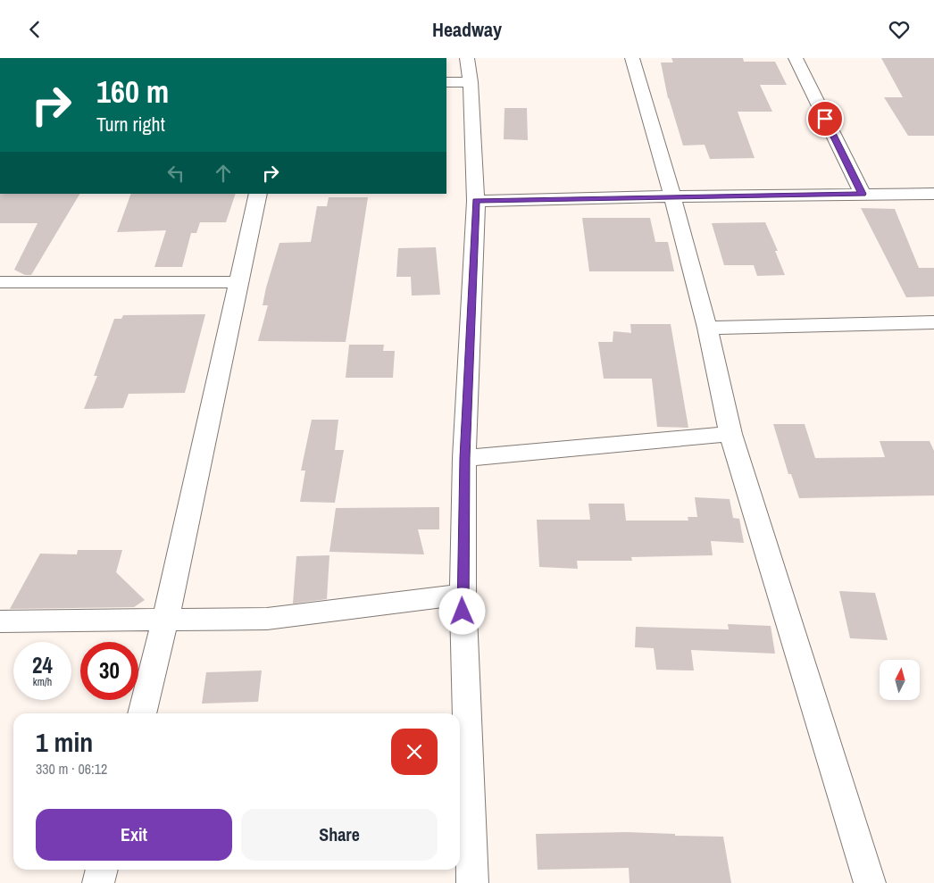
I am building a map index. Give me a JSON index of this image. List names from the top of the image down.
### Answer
{
  "north": "top",
  "page": {
    "header": "Headway",
    "turn": ["160 m", "Turn right"],
    "speed": "24 km/h",
    "limit": "30",
    "heading": ["1 min", "330 m · 06:12"],
    "buttons": ["Exit", "Share"]
  }
}
